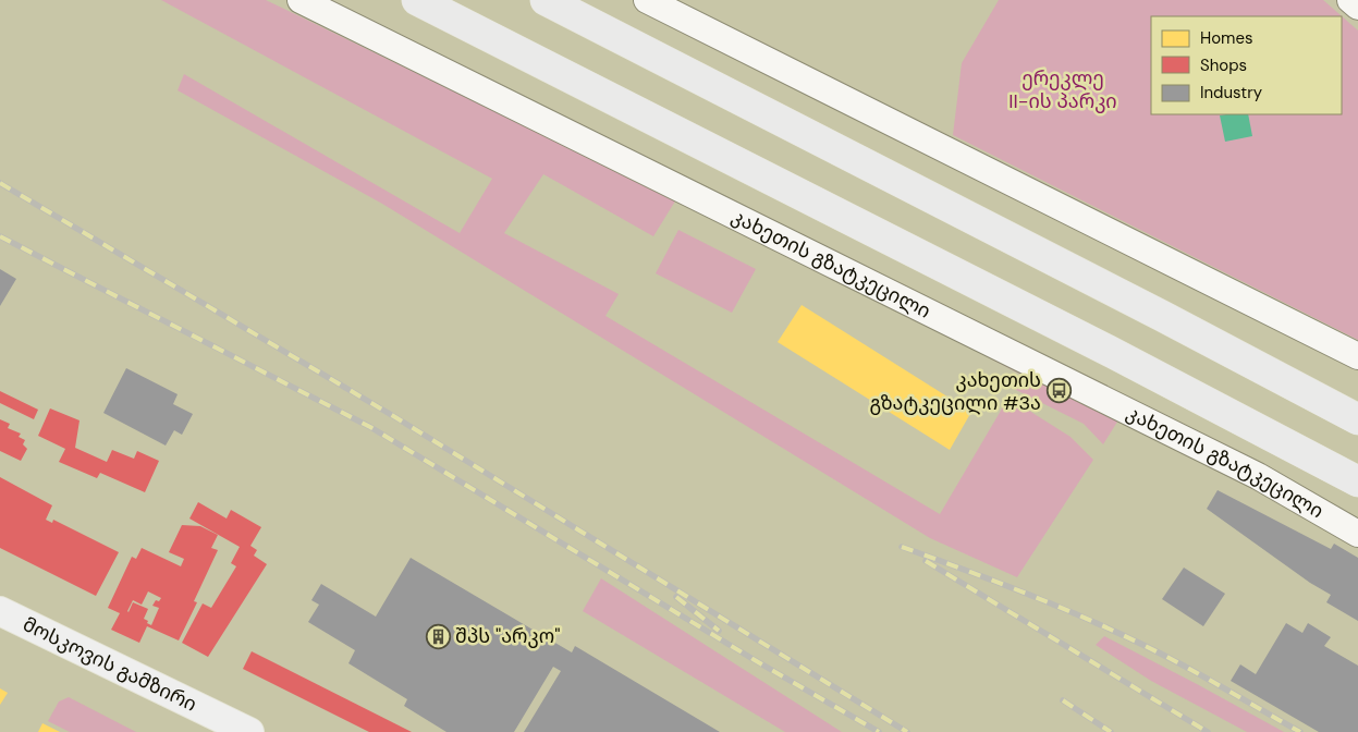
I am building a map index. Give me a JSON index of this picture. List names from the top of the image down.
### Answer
{
  "streets": {
    "main road": ["მოსკოვის გამზირი"],
    "street": ["კახეთის გზატკეცილი"]
  },
  "parks": ["ერეკლე II-ის პარკი"],
  "places": {
    "bus stop": ["კახეთის გზატკეცილი #3ა"],
    "building": ["შპს \"არკო\""]
  },
  "legend": ["Homes", "Shops", "Industry"]
}
